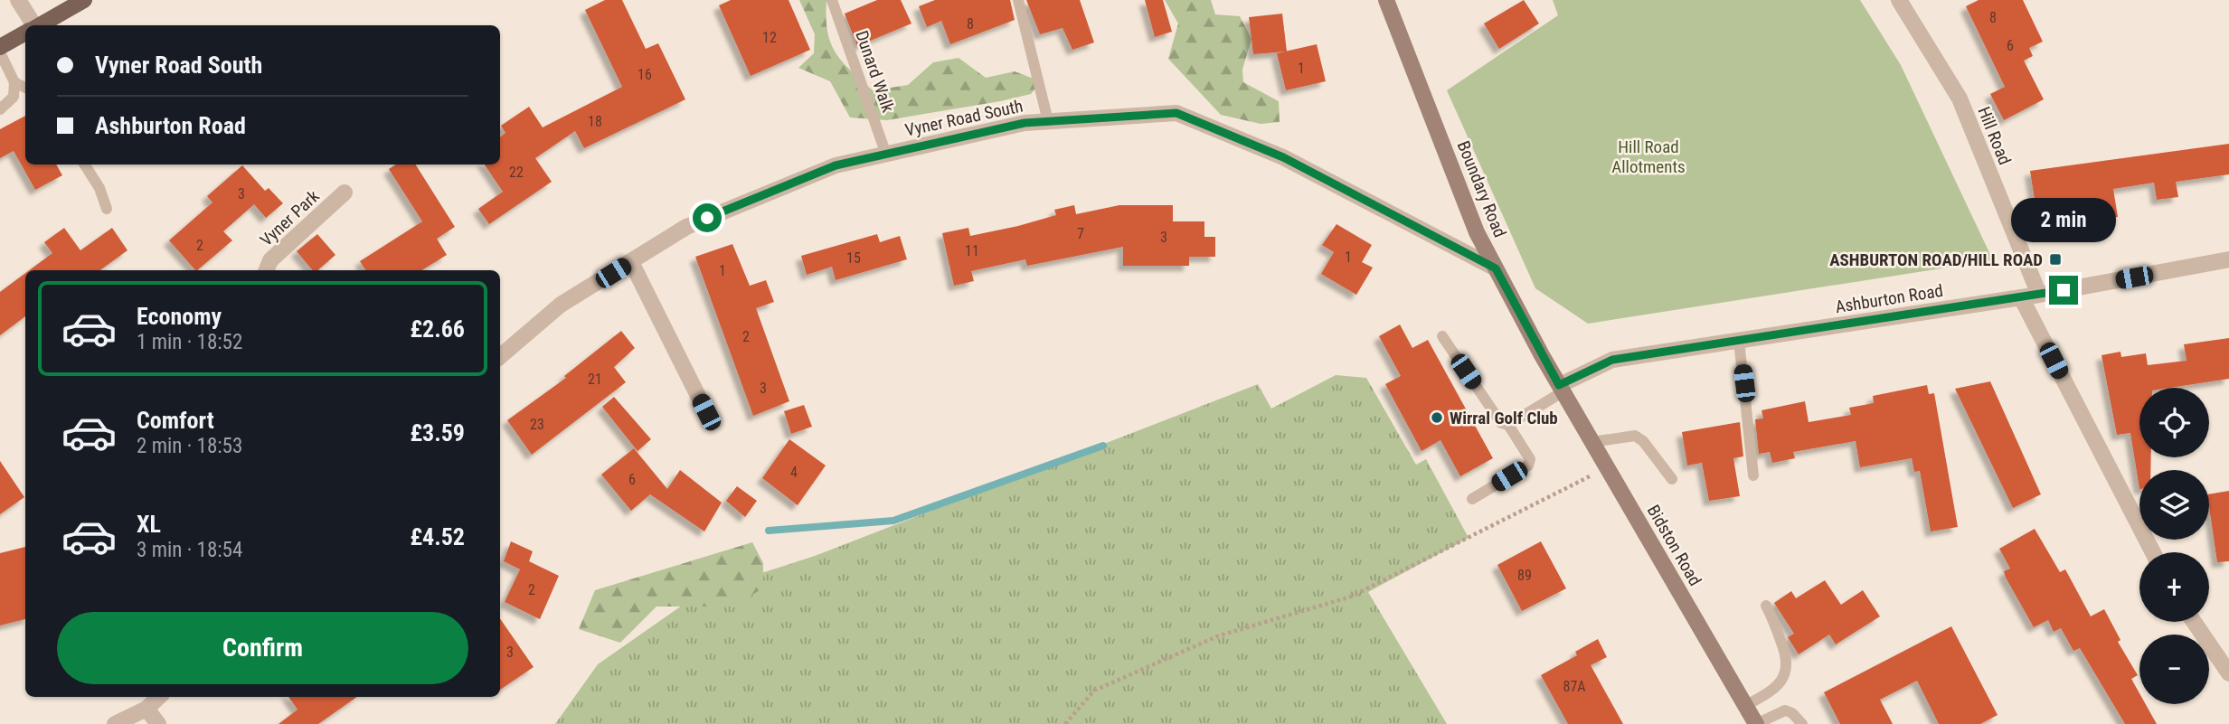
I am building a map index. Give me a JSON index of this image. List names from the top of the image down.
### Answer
{
  "streets": {
    "main road": ["Boundary Road", "Bidston Road"],
    "street": [
      "Vyner Road South",
      "Hill Road",
      "Vyner Park",
      "Ashburton Road"
    ],
    "lane": ["Dunard Walk"]
  },
  "crossings": [
    ["Dunard Walk", "Vyner Road South"],
    ["Vyner Road South", "Boundary Road"],
    ["Hill Road", "Ashburton Road"],
    ["Boundary Road", "Ashburton Road"],
    ["Boundary Road", "Bidston Road"],
    ["Ashburton Road", "Bidston Road"]
  ],
  "parks": ["Hill Road Allotments"],
  "places": {
    "transit": ["ASHBURTON ROAD/HILL ROAD"],
    "other": ["Wirral Golf Club"]
  },
  "house_numbers": [
    "8",
    "8",
    "12",
    "6",
    "1",
    "16",
    "18",
    "22",
    "3",
    "7",
    "3",
    "2",
    "11",
    "1",
    "15",
    "1",
    "2",
    "21",
    "3",
    "23",
    "4",
    "6",
    "89",
    "2",
    "3",
    "87A"
  ],
  "page": {
    "banner": ["Vyner Road South", "Ashburton Road"],
    "bubble": "2 min",
    "list": [
      {
        "name": "Economy",
        "note": "1 min · 18:52",
        "value": "£2.66"
      },
      {
        "name": "Comfort",
        "note": "2 min · 18:53",
        "value": "£3.59"
      },
      {
        "name": "XL",
        "note": "3 min · 18:54",
        "value": "£4.52"
      }
    ],
    "map_buttons": ["+", "−"],
    "buttons": "Confirm"
  }
}
